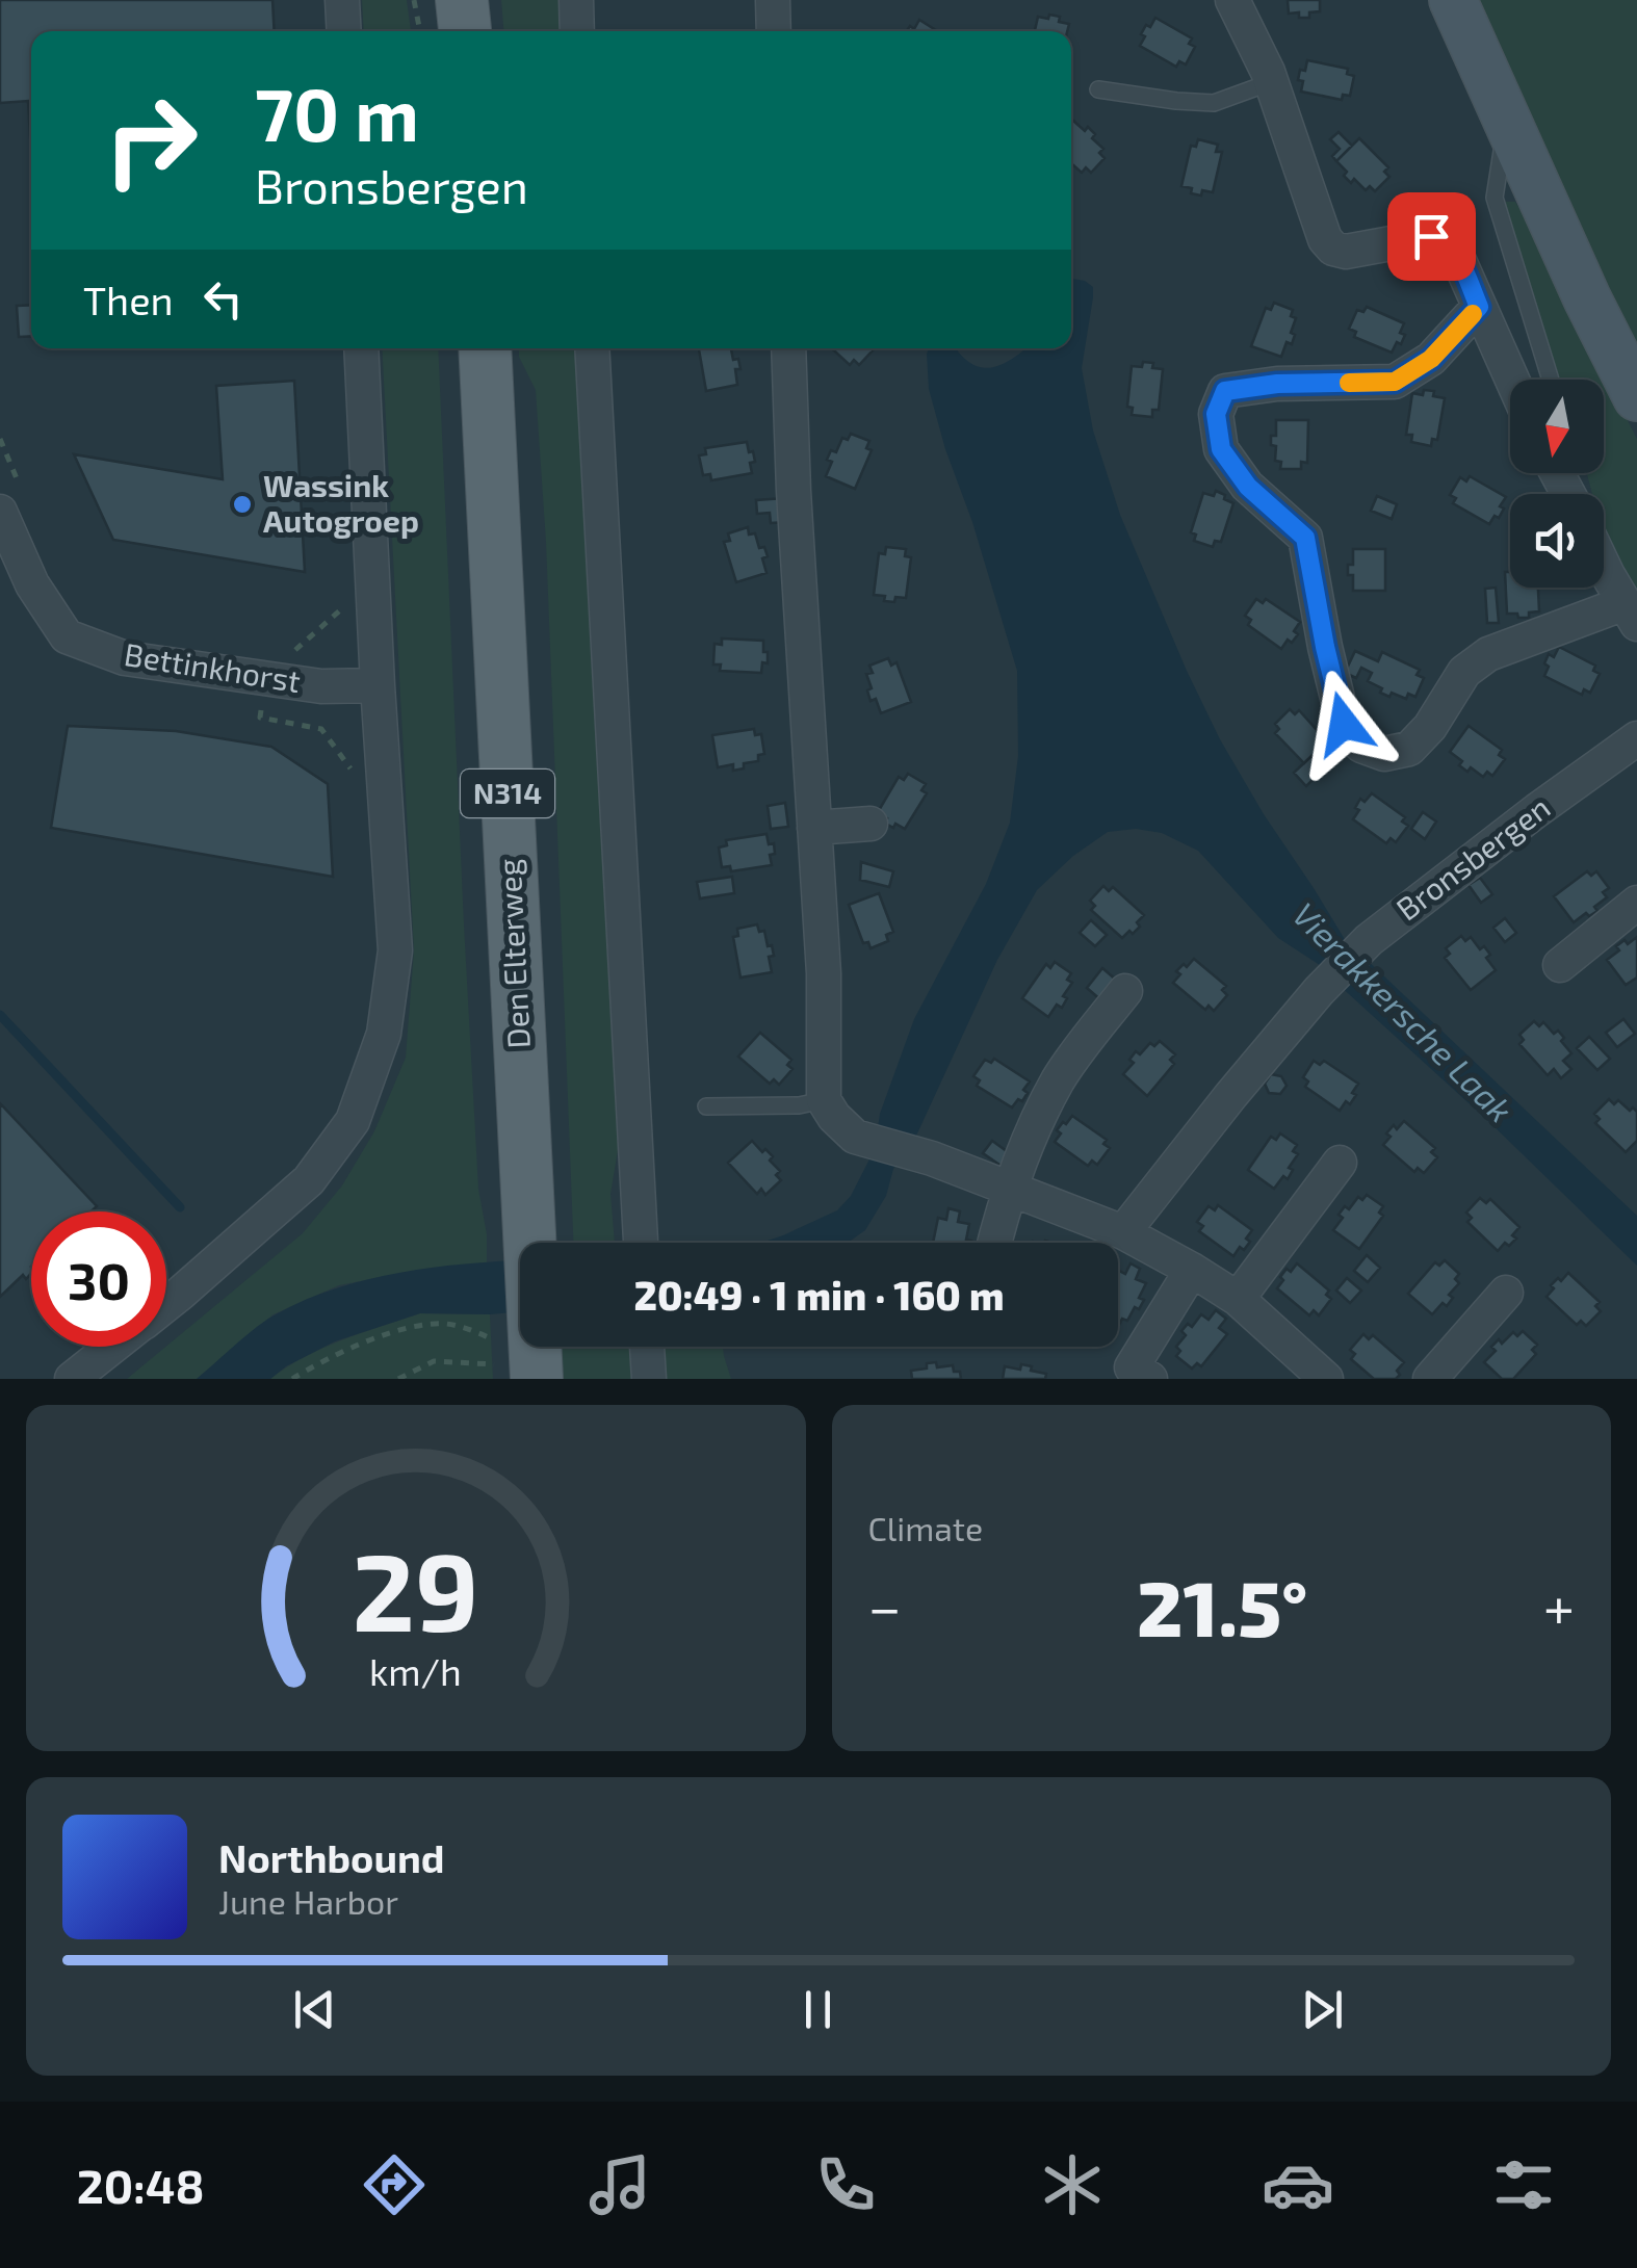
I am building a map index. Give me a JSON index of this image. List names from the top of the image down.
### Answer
{
  "streets": {
    "main road": ["N314", "Den Elterweg"],
    "street": ["Bettinkhorst", "Bronsbergen"]
  },
  "water": ["Vierakkersche Laak"],
  "places": ["Wassink Autogroep"],
  "north": "bottom",
  "page": {
    "turn": ["70 m", "Bronsbergen"],
    "then": "Then",
    "limit": "30",
    "trip": "20:49 · 1 min · 160 m",
    "tile": "Climate",
    "heat": ["−", "21.5°", "+"],
    "song": ["Northbound", "June Harbor"],
    "tabs": "20:48",
    "gauge": ["29", "km/h"]
  }
}
